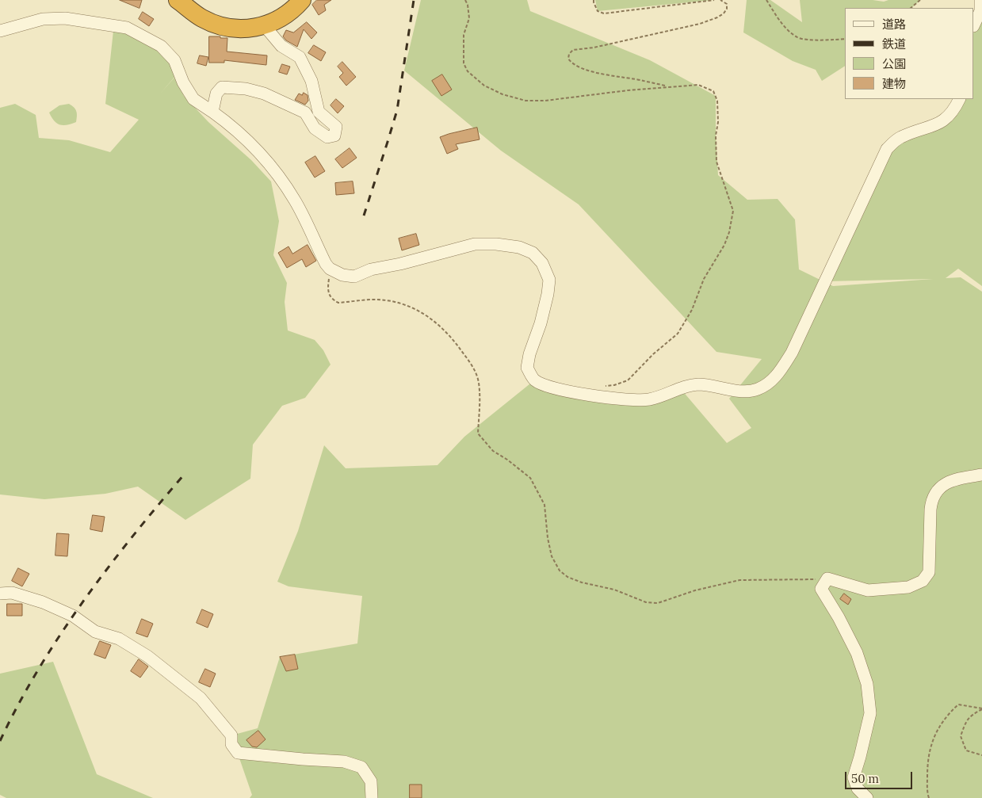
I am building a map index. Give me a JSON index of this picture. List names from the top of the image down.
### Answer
{
  "legend": [
    "道路",
    "鉄道",
    "公園",
    "建物"
  ],
  "scale_bar": "50 m"
}
